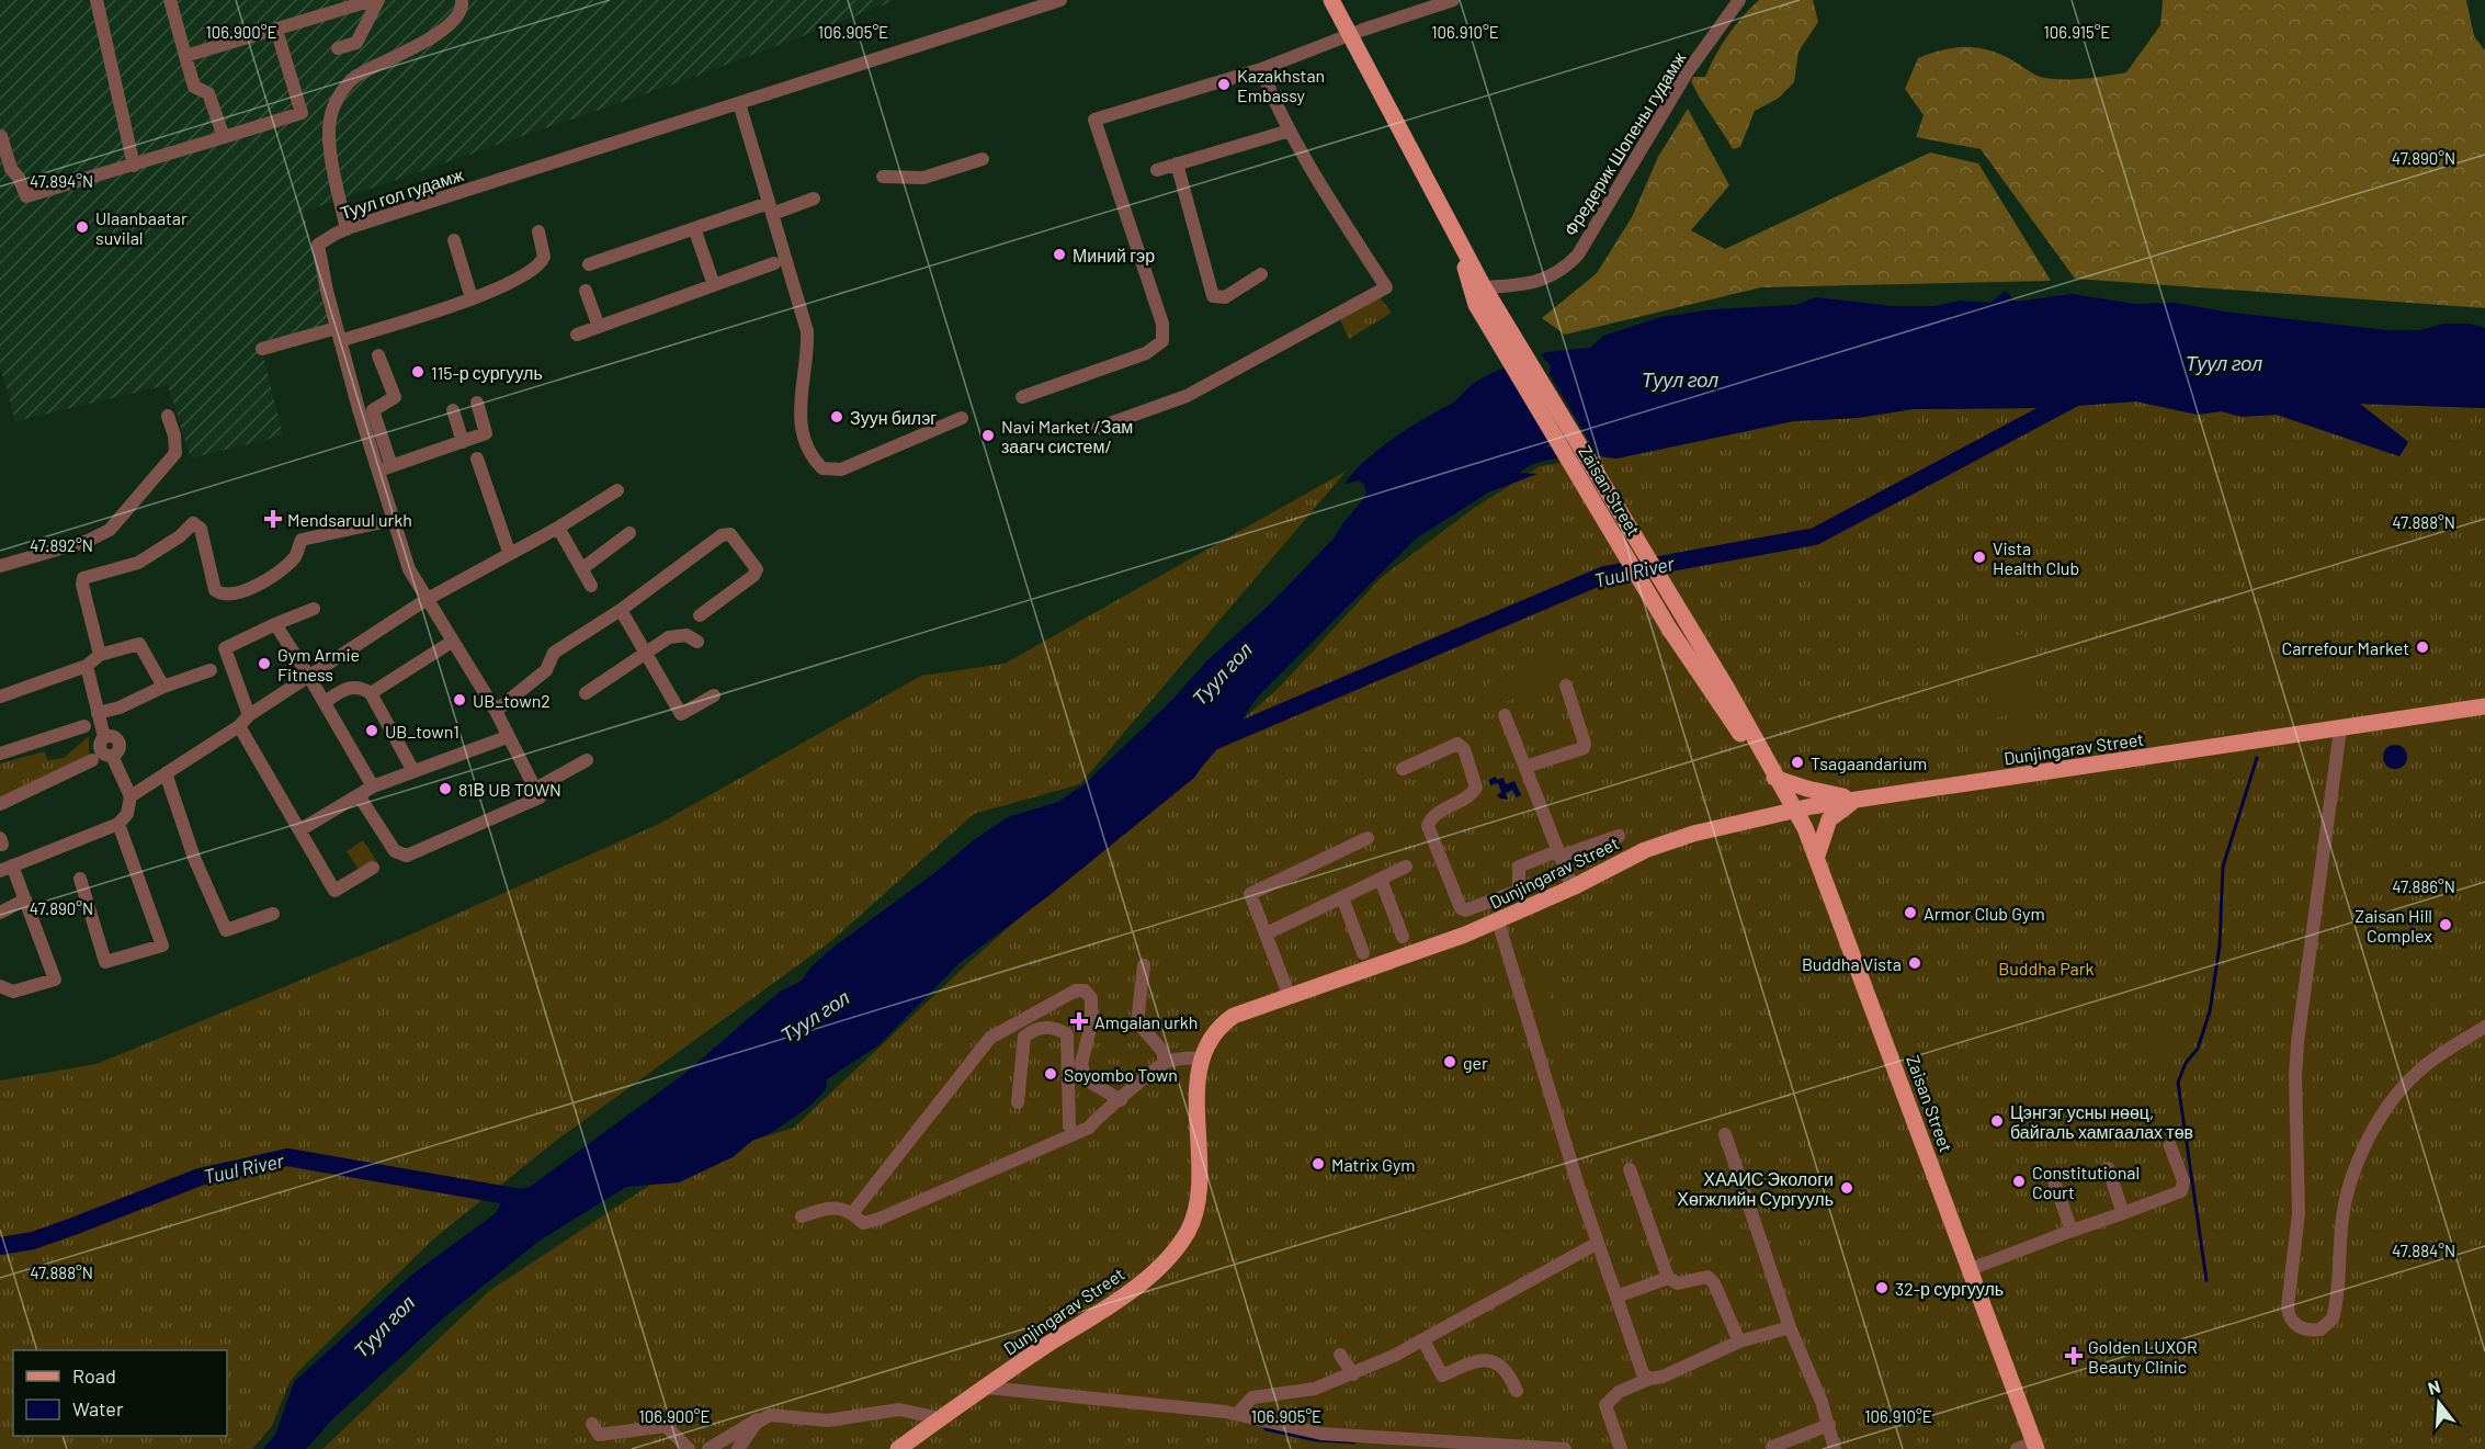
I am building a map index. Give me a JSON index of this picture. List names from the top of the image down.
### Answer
{
  "streets": {
    "main road": ["Zaisan Street", "Dunjingarav Street"],
    "street": ["Фредерик Шопены гудамж", "Туул гол гудамж"]
  },
  "crossings": [
    ["Фредерик Шопены гудамж", "Zaisan Street"],
    ["Zaisan Street", "Dunjingarav Street"]
  ],
  "water": ["Туул гол", "Tuul River"],
  "parks": ["Buddha Park"],
  "places": {
    "other": [
      "Kazakhstan Embassy",
      "Ulaanbaatar suvilal",
      "Миний гэр",
      "115-р сургууль",
      "Зуун билэг",
      "Navi Market /Зам заагч систем/",
      "Vista Health Club",
      "Carrefour Market",
      "Gym Armie Fitness",
      "UB_town2",
      "UB_town1",
      "Tsagaandarium",
      "81В UB TOWN",
      "Armor Club Gym",
      "Zaisan Hill Complex",
      "Buddha Vista",
      "ger",
      "Soyombo Town",
      "Цэнгэг усны нөөц, байгаль хамгаалах төв",
      "Matrix Gym",
      "Constitutional Court",
      "ХААИС Экологи Хөгжлийн Сургууль",
      "32-р сургууль"
    ],
    "health": ["Mendsaruul urkh", "Amgalan urkh", "Golden LUXOR Beauty Clinic"]
  },
  "legend": ["Road", "Water"],
  "north": "top",
  "coordinates": [
    "106.900°E",
    "106.910°E",
    "106.905°E",
    "106.915°E",
    "47.890°N",
    "47.894°N",
    "47.888°N",
    "47.892°N",
    "47.886°N",
    "47.884°N"
  ]
}
